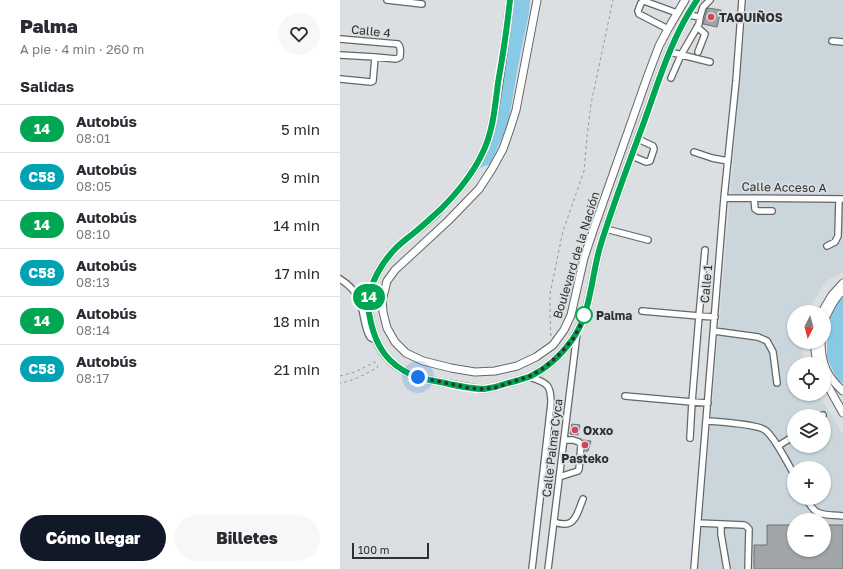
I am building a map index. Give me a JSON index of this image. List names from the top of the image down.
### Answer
{
  "streets": {
    "main road": ["Boulevard de la Nación"],
    "street": [
      "Calle 4",
      "Calle Acceso A",
      "Calle 1",
      "Calle Palma Cyca"
    ]
  },
  "crossings": [
    ["Calle Acceso A", "Calle 1"],
    ["Boulevard de la Nación", "Calle Palma Cyca"]
  ],
  "places": [
    "TAQUIÑOS",
    "Palma",
    "Oxxo",
    "Pasteko"
  ],
  "lines": ["bus line 14"],
  "scale_bar": "100 m",
  "north": "bottom",
  "page": {
    "heading": [
      ["Palma", "A pie · 4 min · 260 m"],
      "Salidas"
    ],
    "on_map": "14",
    "list": [
      {
        "mark": "14",
        "name": "Autobús",
        "note": "08:01",
        "value": "5 min"
      },
      {
        "mark": "C58",
        "name": "Autobús",
        "note": "08:05",
        "value": "9 min"
      },
      {
        "mark": "14",
        "name": "Autobús",
        "note": "08:10",
        "value": "14 min"
      },
      {
        "mark": "C58",
        "name": "Autobús",
        "note": "08:13",
        "value": "17 min"
      },
      {
        "mark": "14",
        "name": "Autobús",
        "note": "08:14",
        "value": "18 min"
      },
      {
        "mark": "C58",
        "name": "Autobús",
        "note": "08:17",
        "value": "21 min"
      }
    ],
    "map_buttons": ["+", "−"],
    "buttons": ["Cómo llegar", "Billetes"],
    "scale": "100 m"
  }
}
